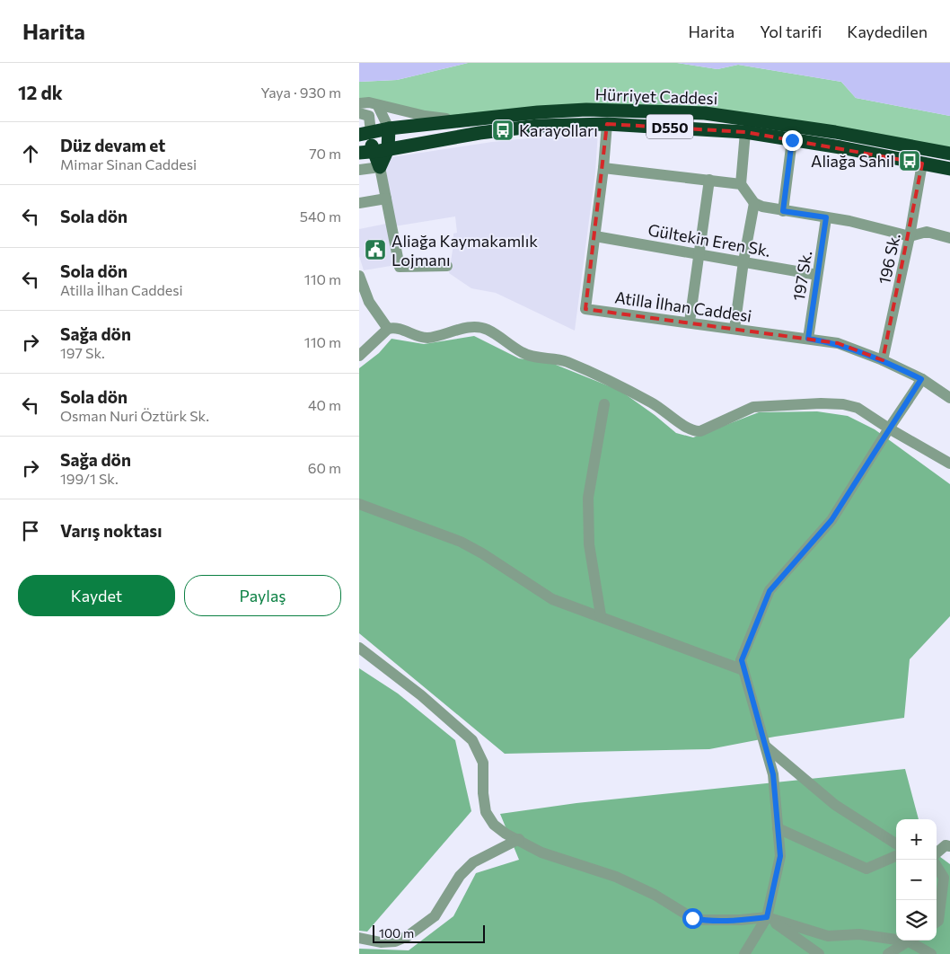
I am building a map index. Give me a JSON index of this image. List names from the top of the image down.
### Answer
{
  "streets": {
    "highway": ["Hürriyet Caddesi", "D550"],
    "street": [
      "Gültekin Eren Sk.",
      "196 Sk.",
      "197 Sk.",
      "Atilla İlhan Caddesi"
    ]
  },
  "crossings": [
    ["Hürriyet Caddesi", "196 Sk."],
    ["Hürriyet Caddesi", "Atilla İlhan Caddesi"],
    ["Gültekin Eren Sk.", "197 Sk."],
    ["Gültekin Eren Sk.", "Atilla İlhan Caddesi"],
    ["196 Sk.", "Atilla İlhan Caddesi"],
    ["197 Sk.", "Atilla İlhan Caddesi"]
  ],
  "places": {
    "bus stop": ["Karayolları", "Aliağa Sahil"],
    "public building": ["Aliağa Kaymakamlık Lojmanı"]
  },
  "scale_bar": "100 m",
  "page": {
    "header": "Harita",
    "nav": ["Harita", "Yol tarifi", "Kaydedilen"],
    "heading": ["12 dk", "Yaya · 930 m"],
    "list": [
      ["Düz devam et", "Mimar Sinan Caddesi", "70 m"],
      ["Sola dön", "540 m"],
      ["Sola dön", "Atilla İlhan Caddesi", "110 m"],
      ["Sağa dön", "197 Sk.", "110 m"],
      ["Sola dön", "Osman Nuri Öztürk Sk.", "40 m"],
      ["Sağa dön", "199/1 Sk.", "60 m"],
      "Varış noktası"
    ],
    "buttons": ["Kaydet", "Paylaş"],
    "map_buttons": ["+", "−"],
    "scale": "100 m"
  }
}
